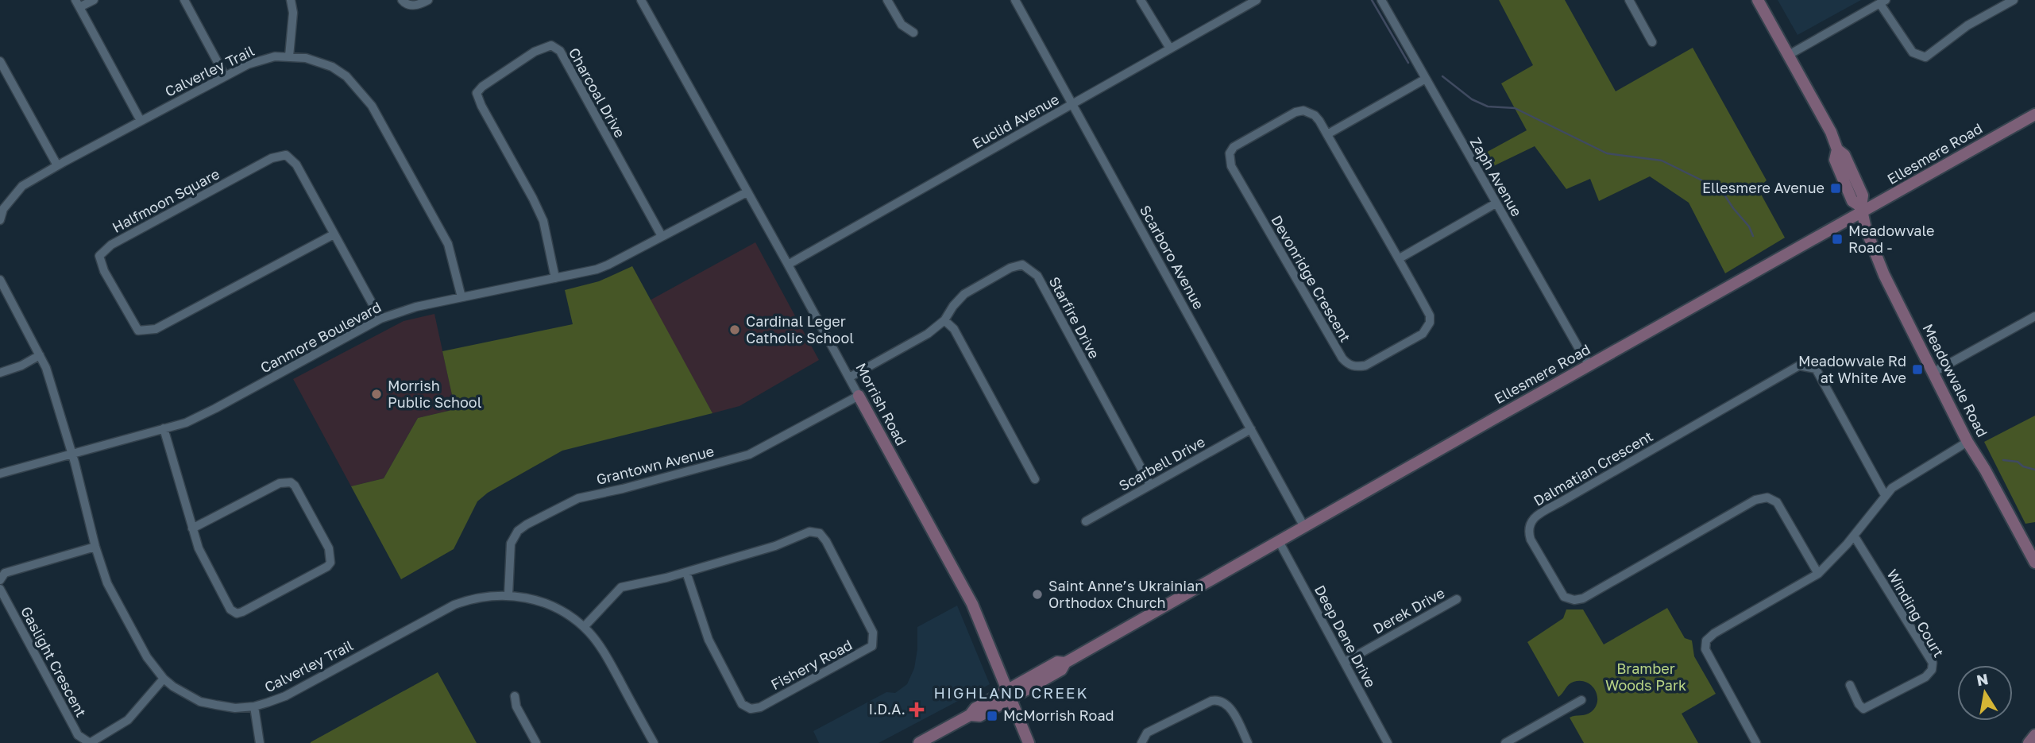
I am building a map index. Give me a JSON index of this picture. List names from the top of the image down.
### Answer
{
  "streets": {
    "main road": ["Ellesmere Road", "Meadowvale Road", "Morrish Road"],
    "street": [
      "Calverley Trail",
      "Charcoal Drive",
      "Euclid Avenue",
      "Zaph Avenue",
      "Halfmoon Square",
      "Scarboro Avenue",
      "Devonridge Crescent",
      "Starfire Drive",
      "Canmore Boulevard",
      "Scarbell Drive",
      "Grantown Avenue",
      "Dalmatian Crescent",
      "Derek Drive",
      "Winding Court",
      "Deep Dene Drive",
      "Gaslight Crescent",
      "Fishery Road"
    ]
  },
  "crossings": [
    ["Calverley Trail", "Canmore Boulevard"],
    ["Calverley Trail", "Grantown Avenue"],
    ["Calverley Trail", "Gaslight Crescent"],
    ["Calverley Trail", "Fishery Road"],
    ["Charcoal Drive", "Canmore Boulevard"],
    ["Euclid Avenue", "Scarboro Avenue"],
    ["Euclid Avenue", "Morrish Road"],
    ["Ellesmere Road", "Zaph Avenue"],
    ["Ellesmere Road", "Scarboro Avenue"],
    ["Ellesmere Road", "Meadowvale Road"],
    ["Ellesmere Road", "Morrish Road"],
    ["Ellesmere Road", "Deep Dene Drive"],
    ["Halfmoon Square", "Canmore Boulevard"],
    ["Scarboro Avenue", "Scarbell Drive"],
    ["Starfire Drive", "Morrish Road"],
    ["Starfire Drive", "Scarbell Drive"],
    ["Canmore Boulevard", "Morrish Road"],
    ["Morrish Road", "Grantown Avenue"],
    ["Derek Drive", "Deep Dene Drive"]
  ],
  "districts": ["HIGHLAND CREEK"],
  "parks": ["Bramber Woods Park"],
  "places": {
    "transit": [
      "Ellesmere Avenue",
      "Meadowvale Road -",
      "Meadowvale Rd at White Ave",
      "McMorrish Road"
    ],
    "other": ["Cardinal Leger Catholic School", "Morrish Public School", "Saint Anne’s Ukrainian Orthodox Church"],
    "health": ["I.D.A."]
  },
  "north": "top"
}
